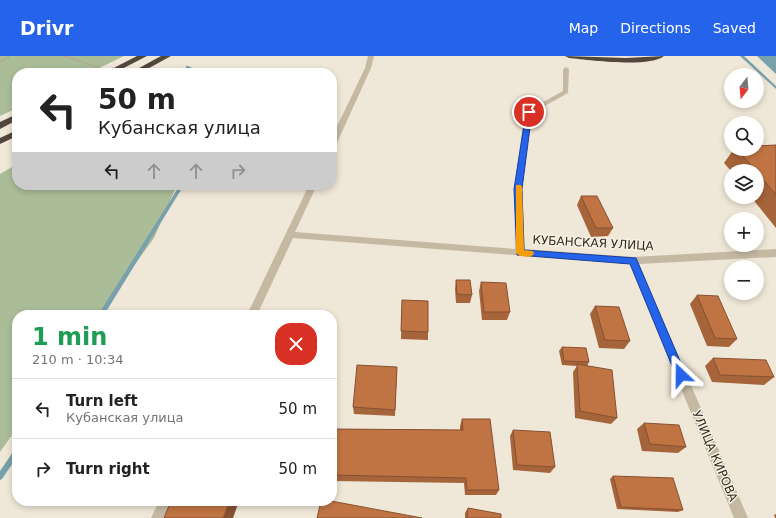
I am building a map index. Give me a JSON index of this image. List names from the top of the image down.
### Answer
{
  "streets": {
    "street": ["КУБАНСКАЯ УЛИЦА", "УЛИЦА КИРОВА"]
  },
  "crossings": [
    ["КУБАНСКАЯ УЛИЦА", "УЛИЦА КИРОВА"]
  ],
  "north": "bottom",
  "page": {
    "header": "Drivr",
    "nav": ["Map", "Directions", "Saved"],
    "map_buttons": ["+", "−"],
    "turn": ["50 m", "Кубанская улица"],
    "heading": ["1 min", "210 m · 10:34"],
    "list": [
      {
        "name": "Turn left",
        "note": "Кубанская улица",
        "value": "50 m"
      },
      {
        "name": "Turn right",
        "value": "50 m"
      }
    ]
  }
}
